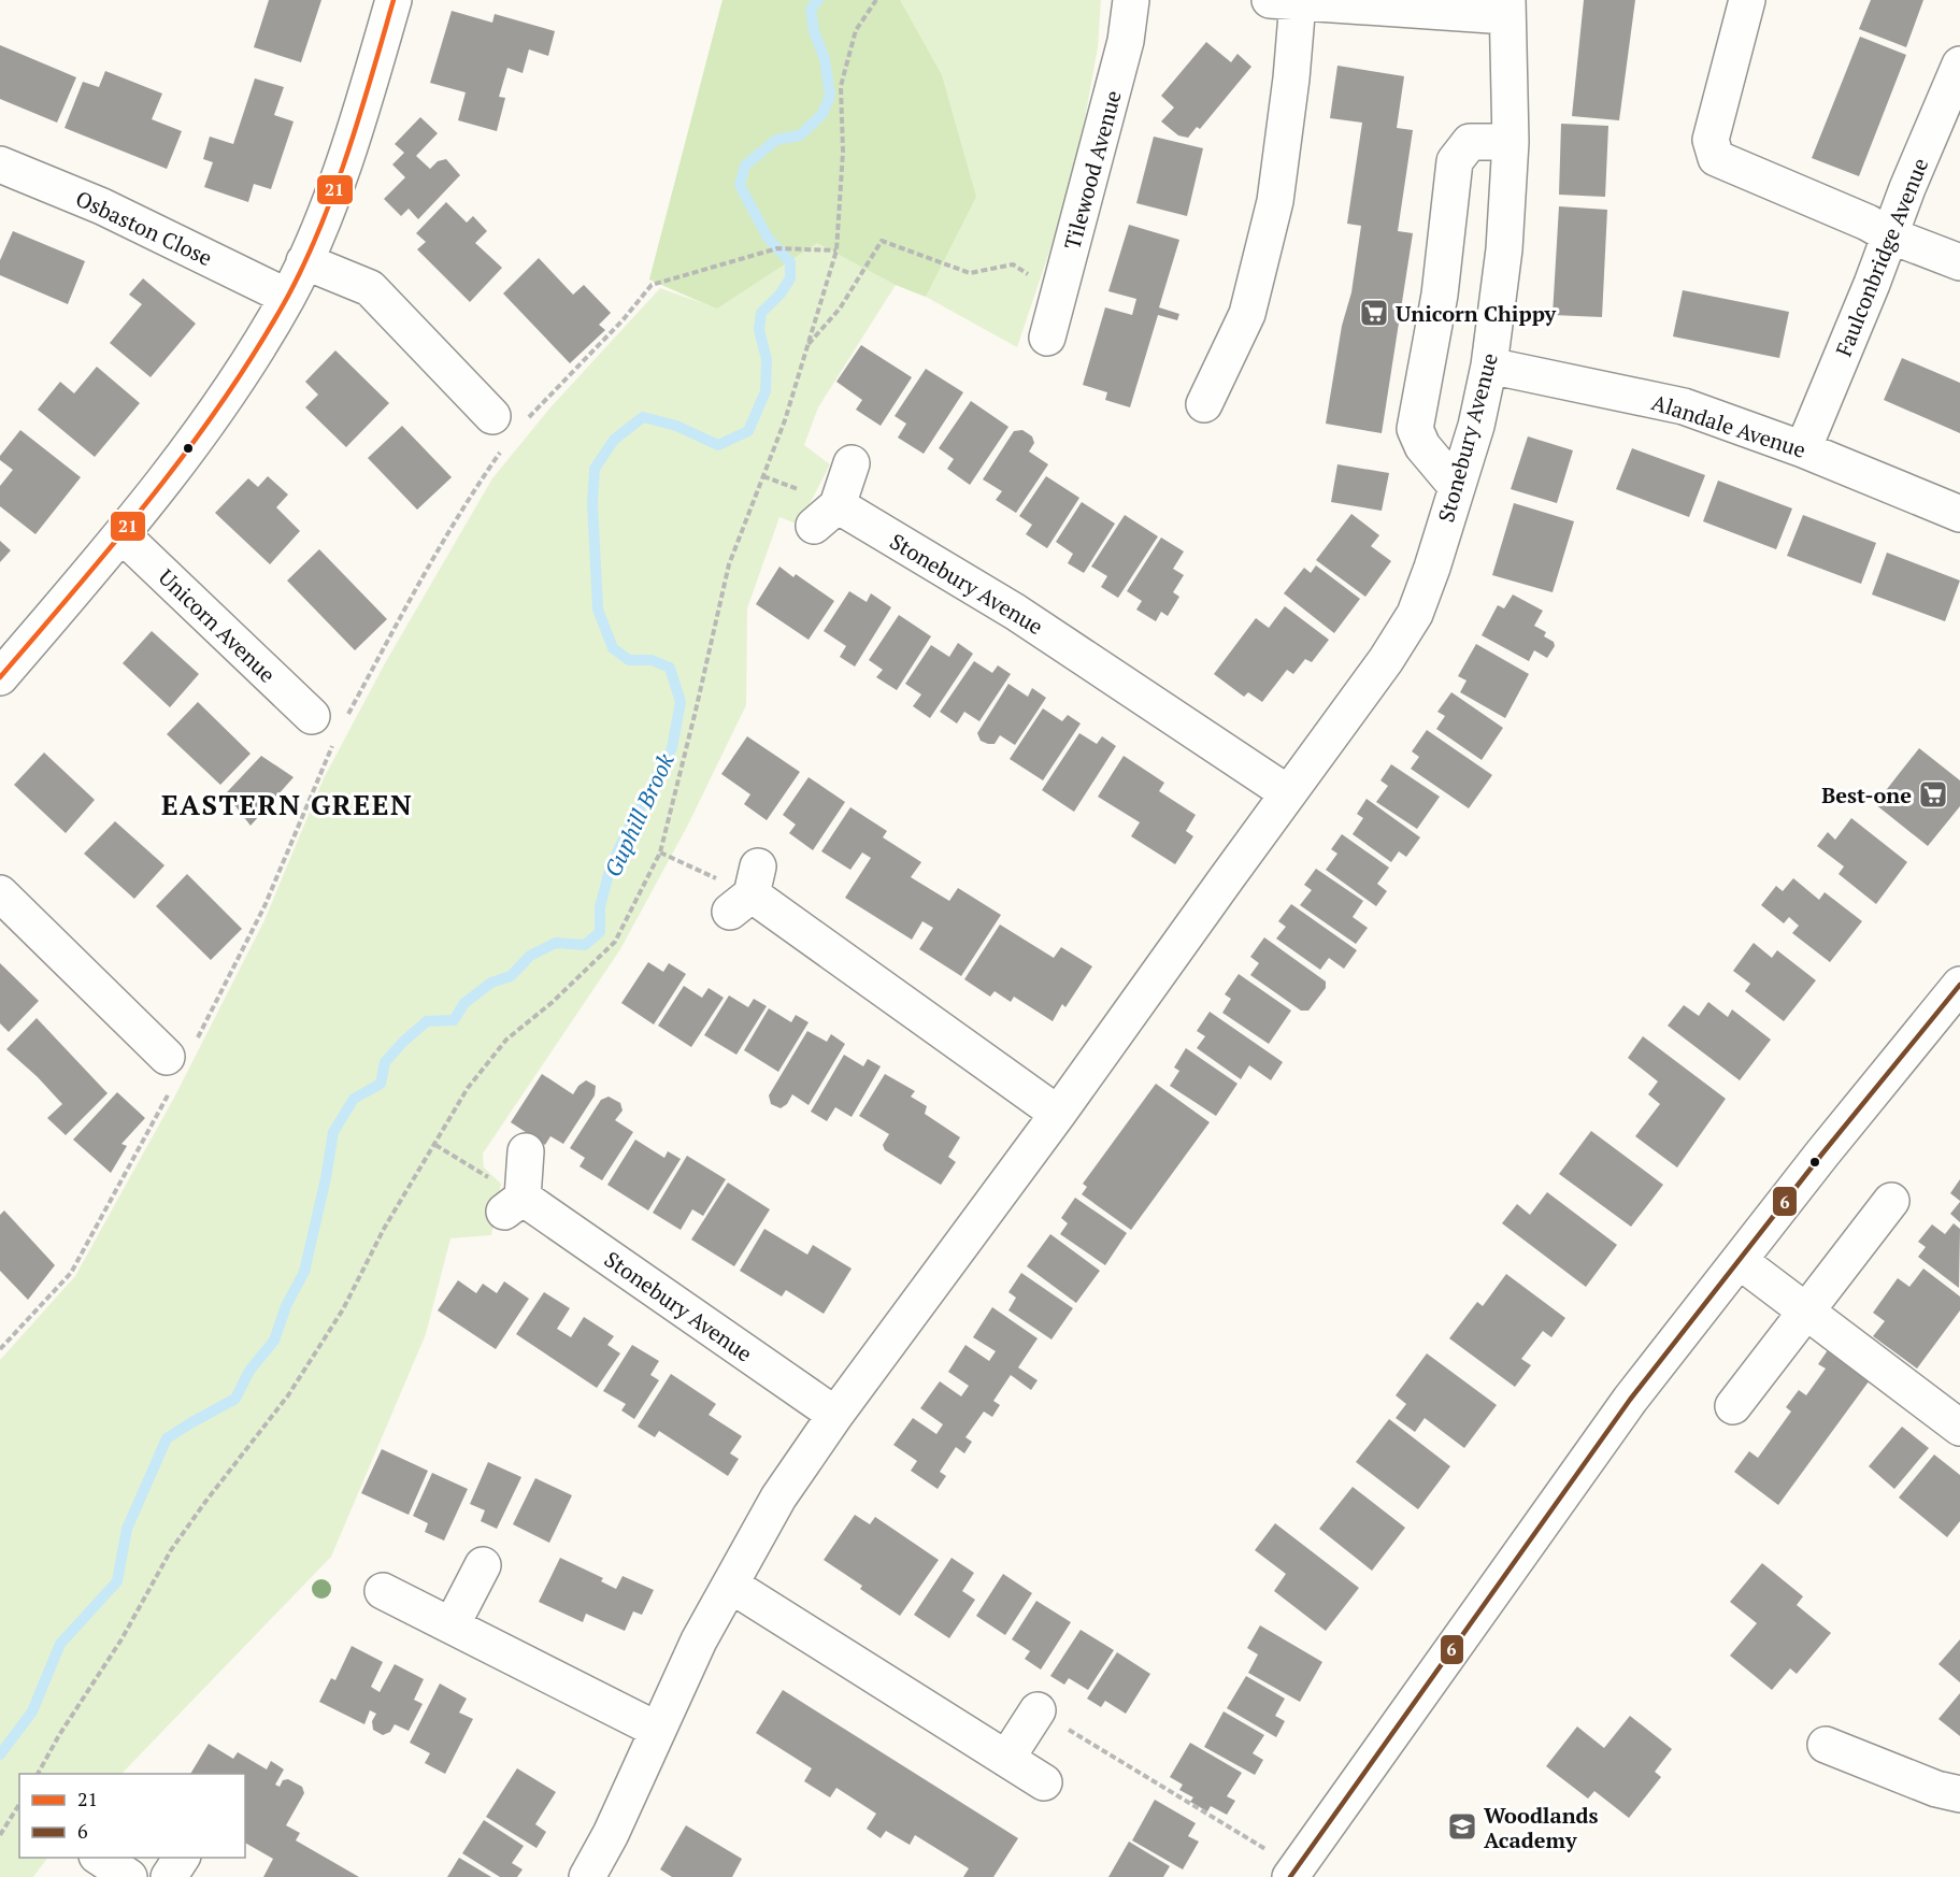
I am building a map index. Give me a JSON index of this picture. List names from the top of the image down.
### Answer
{
  "streets": {
    "street": [
      "Tilewood Avenue",
      "Osbaston Close",
      "Faulconbridge Avenue",
      "Alandale Avenue",
      "Stonebury Avenue",
      "Unicorn Avenue"
    ]
  },
  "crossings": [
    ["Faulconbridge Avenue", "Alandale Avenue"],
    ["Alandale Avenue", "Stonebury Avenue"]
  ],
  "districts": ["EASTERN GREEN"],
  "water": ["Guphill Brook"],
  "places": {
    "supermarket": ["Unicorn Chippy", "Best-one"],
    "school or university": ["Woodlands Academy"]
  },
  "lines": ["transit line 21", "transit line 6"],
  "legend": ["21", "6"]
}
